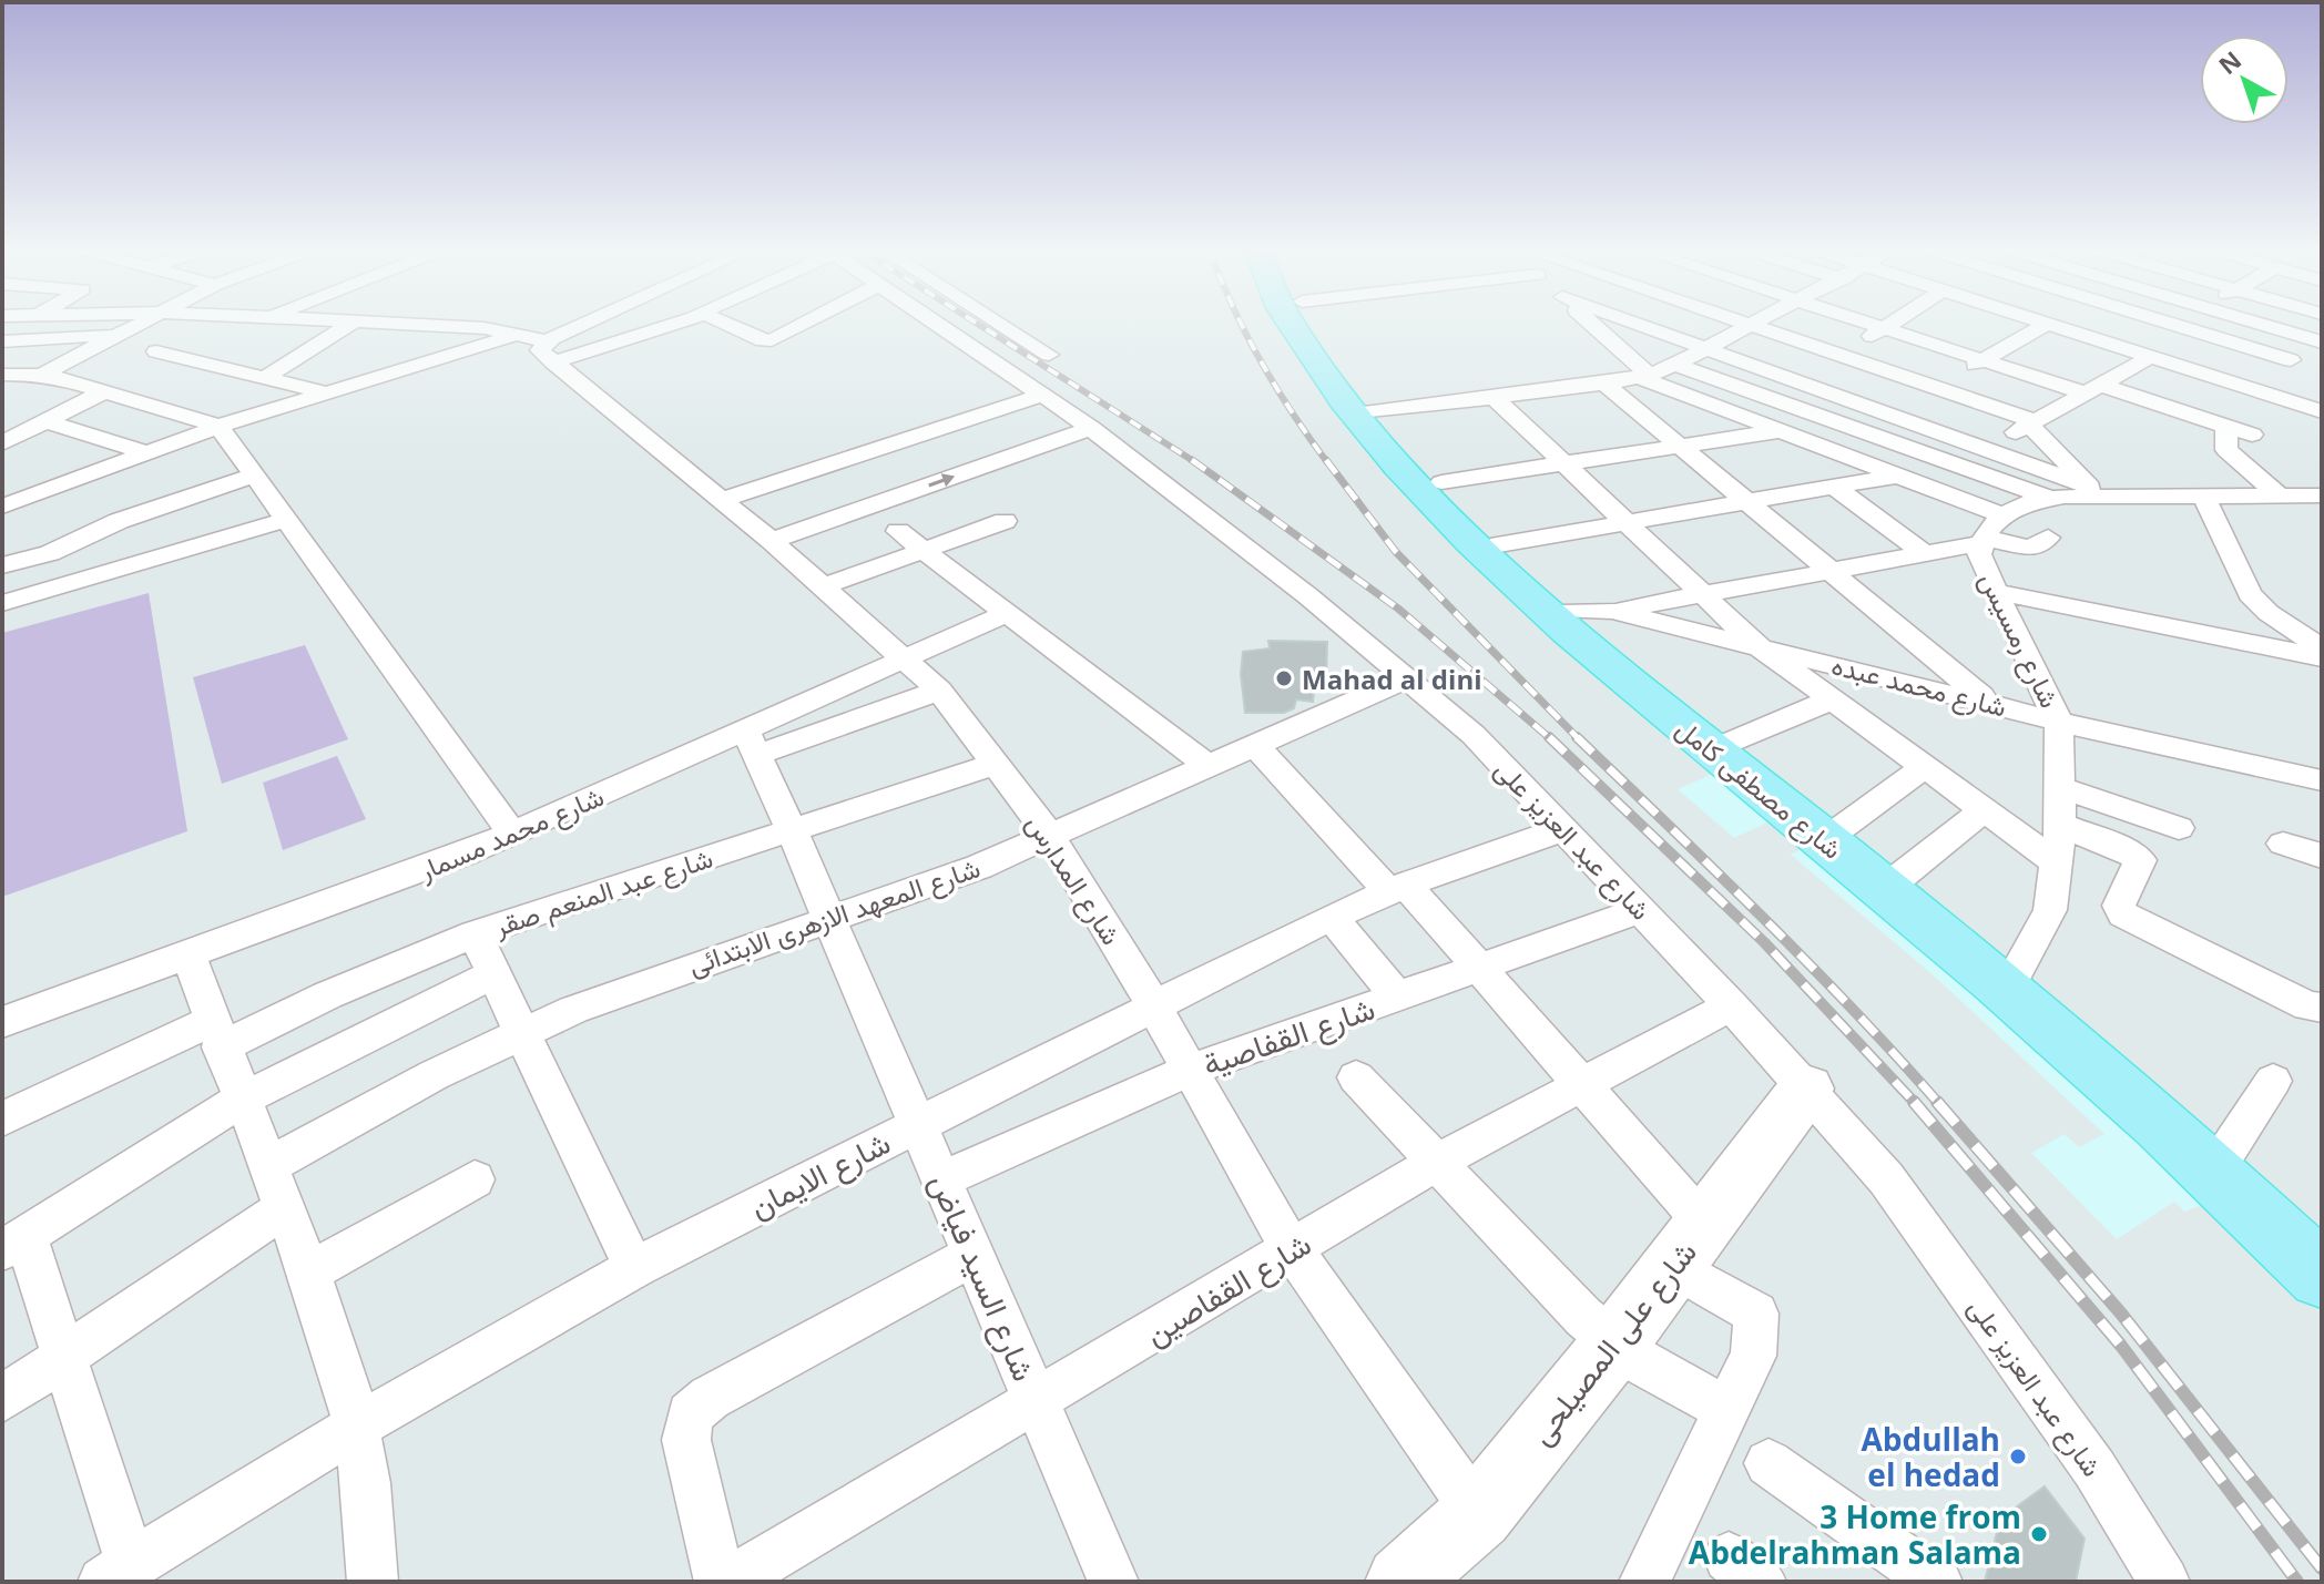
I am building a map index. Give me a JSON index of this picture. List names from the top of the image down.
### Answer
{
  "streets": {
    "main road": ["شارع مصطفى كامل"],
    "street": [
      "شارع رمسيس",
      "شارع محمد عبده",
      "شارع محمد مسمار",
      "شارع عبد العزيز على",
      "شارع المدارس",
      "شارع عبد المنعم صقر",
      "شارع المعهد الازهرى الابتدائى",
      "شارع القفاصية",
      "شارع الايمان",
      "شارع السيد فياض",
      "شارع القفاصين",
      "شارع على المصيلحى"
    ]
  },
  "crossings": [
    ["شارع رمسيس", "شارع محمد عبده"],
    ["شارع رمسيس", "شارع مصطفى كامل"],
    ["شارع محمد عبده", "شارع مصطفى كامل"],
    ["شارع محمد مسمار", "شارع المدارس"],
    ["شارع محمد مسمار", "شارع السيد فياض"],
    ["شارع عبد العزيز على", "شارع المعهد الازهرى الابتدائى"],
    ["شارع عبد العزيز على", "شارع القفاصية"],
    ["شارع عبد العزيز على", "شارع الايمان"],
    ["شارع عبد العزيز على", "شارع القفاصين"],
    ["شارع عبد العزيز على", "شارع على المصيلحى"],
    ["شارع المدارس", "شارع عبد المنعم صقر"],
    ["شارع المدارس", "شارع المعهد الازهرى الابتدائى"],
    ["شارع المدارس", "شارع القفاصية"],
    ["شارع المدارس", "شارع الايمان"],
    ["شارع المدارس", "شارع القفاصين"],
    ["شارع المدارس", "شارع على المصيلحى"],
    ["شارع عبد المنعم صقر", "شارع السيد فياض"],
    ["شارع المعهد الازهرى الابتدائى", "شارع السيد فياض"],
    ["شارع القفاصية", "شارع السيد فياض"],
    ["شارع الايمان", "شارع السيد فياض"],
    ["شارع السيد فياض", "شارع القفاصين"]
  ],
  "places": ["Mahad al dini", "Abdullah el hedad", "3 Home from Abdelrahman Salama"],
  "north": "top left"
}
